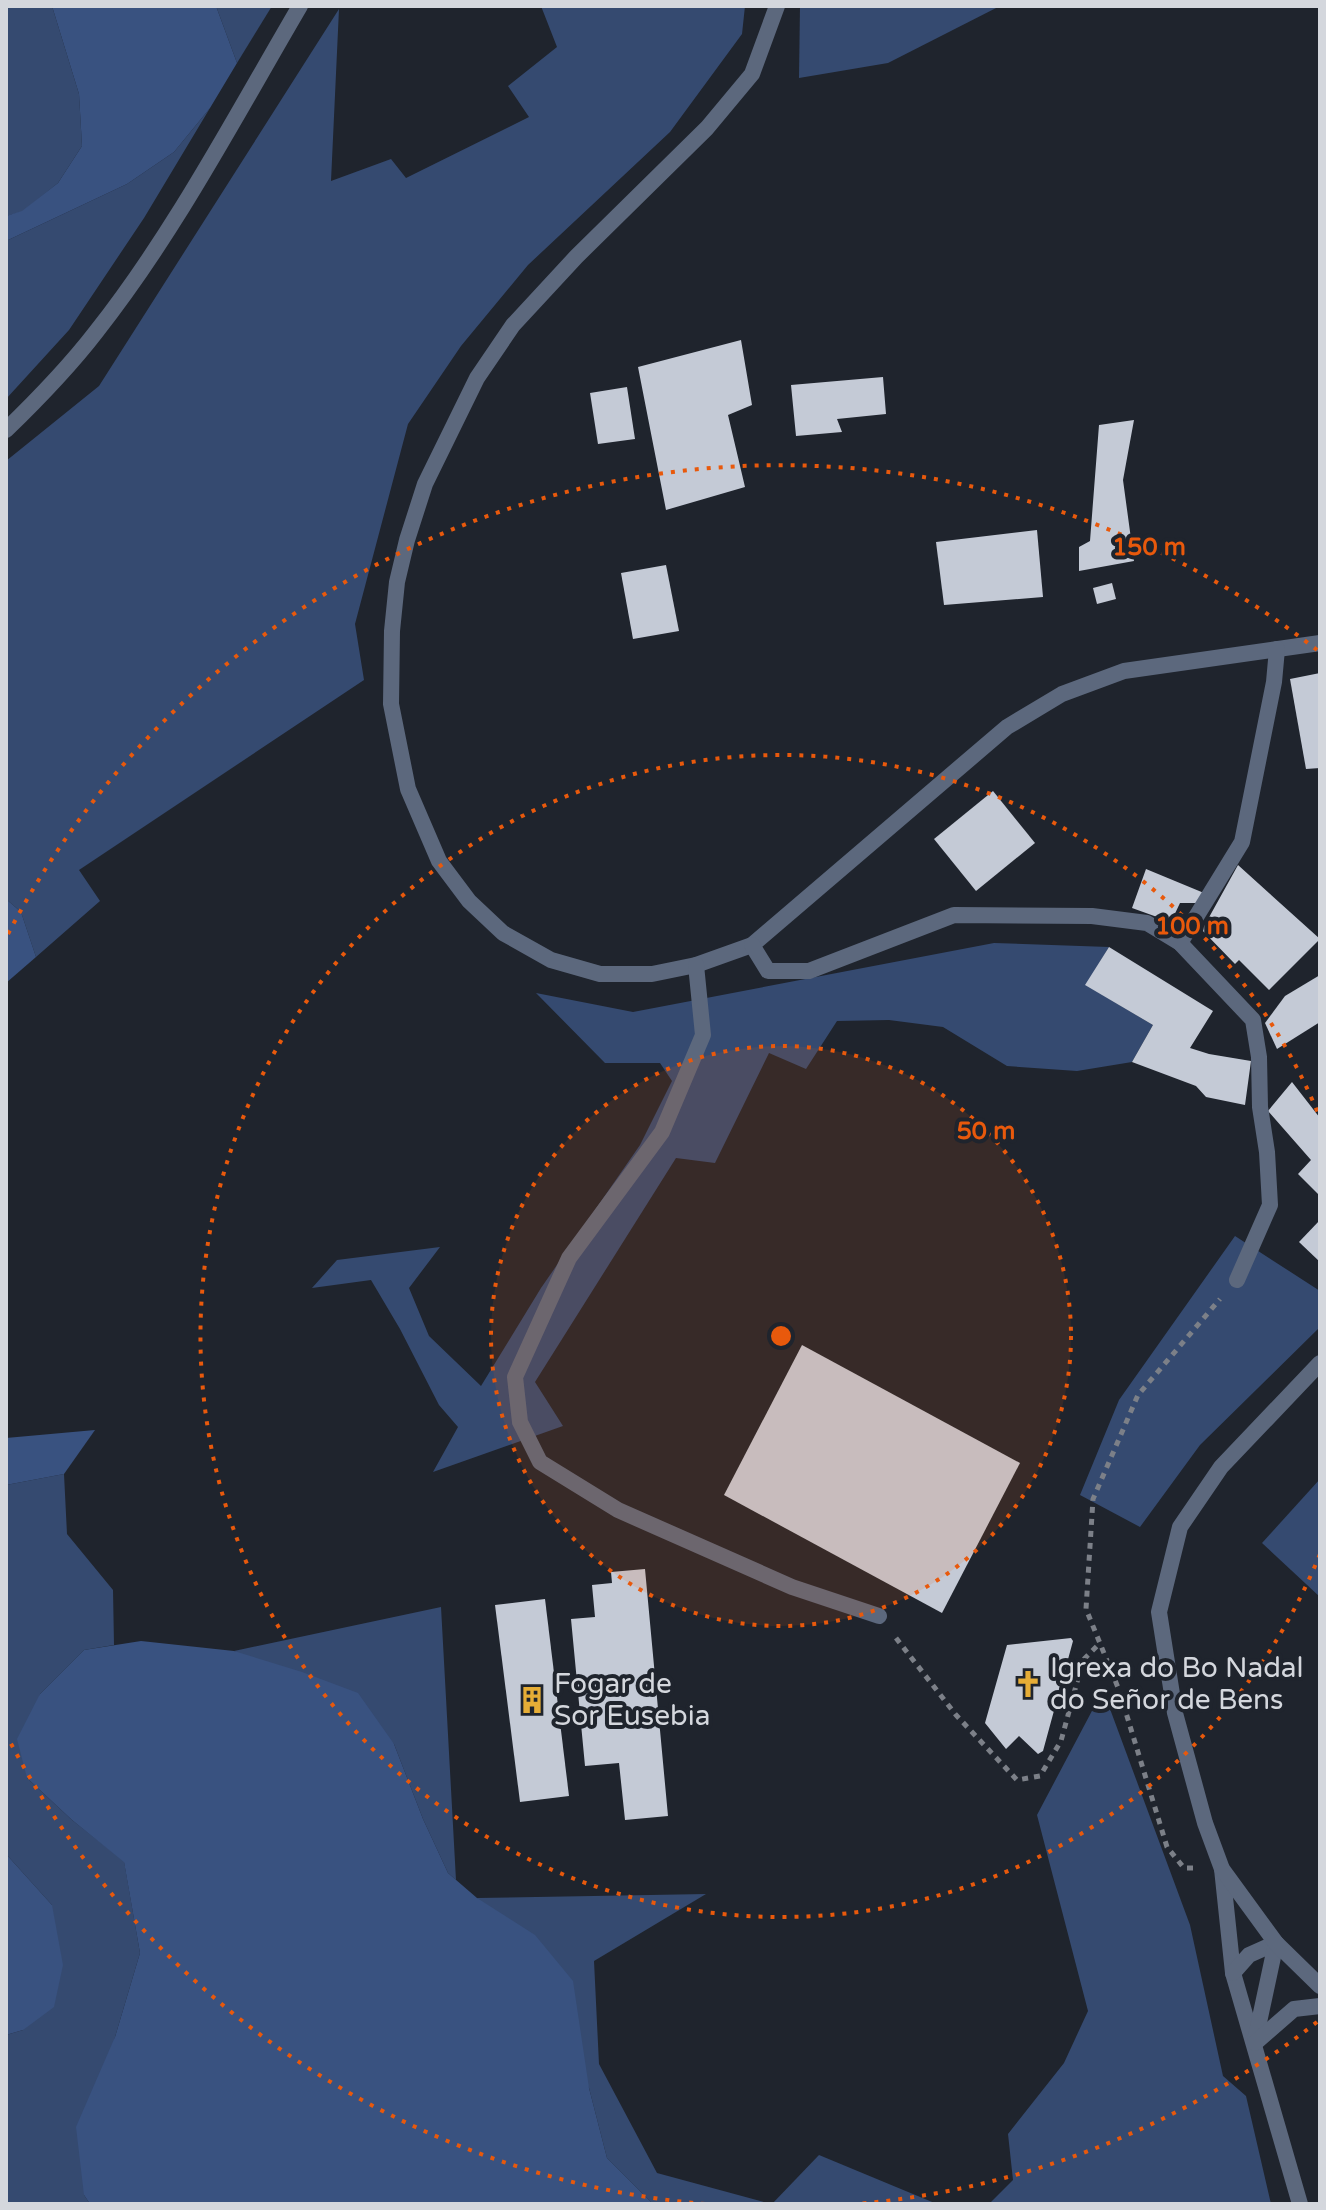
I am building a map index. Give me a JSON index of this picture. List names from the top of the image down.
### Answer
{
  "places": {
    "church": ["Igrexa do Bo Nadal do Señor de Bens"],
    "building": ["Fogar de Sor Eusebia"]
  },
  "rings": ["150 m", "100 m", "50 m"]
}
